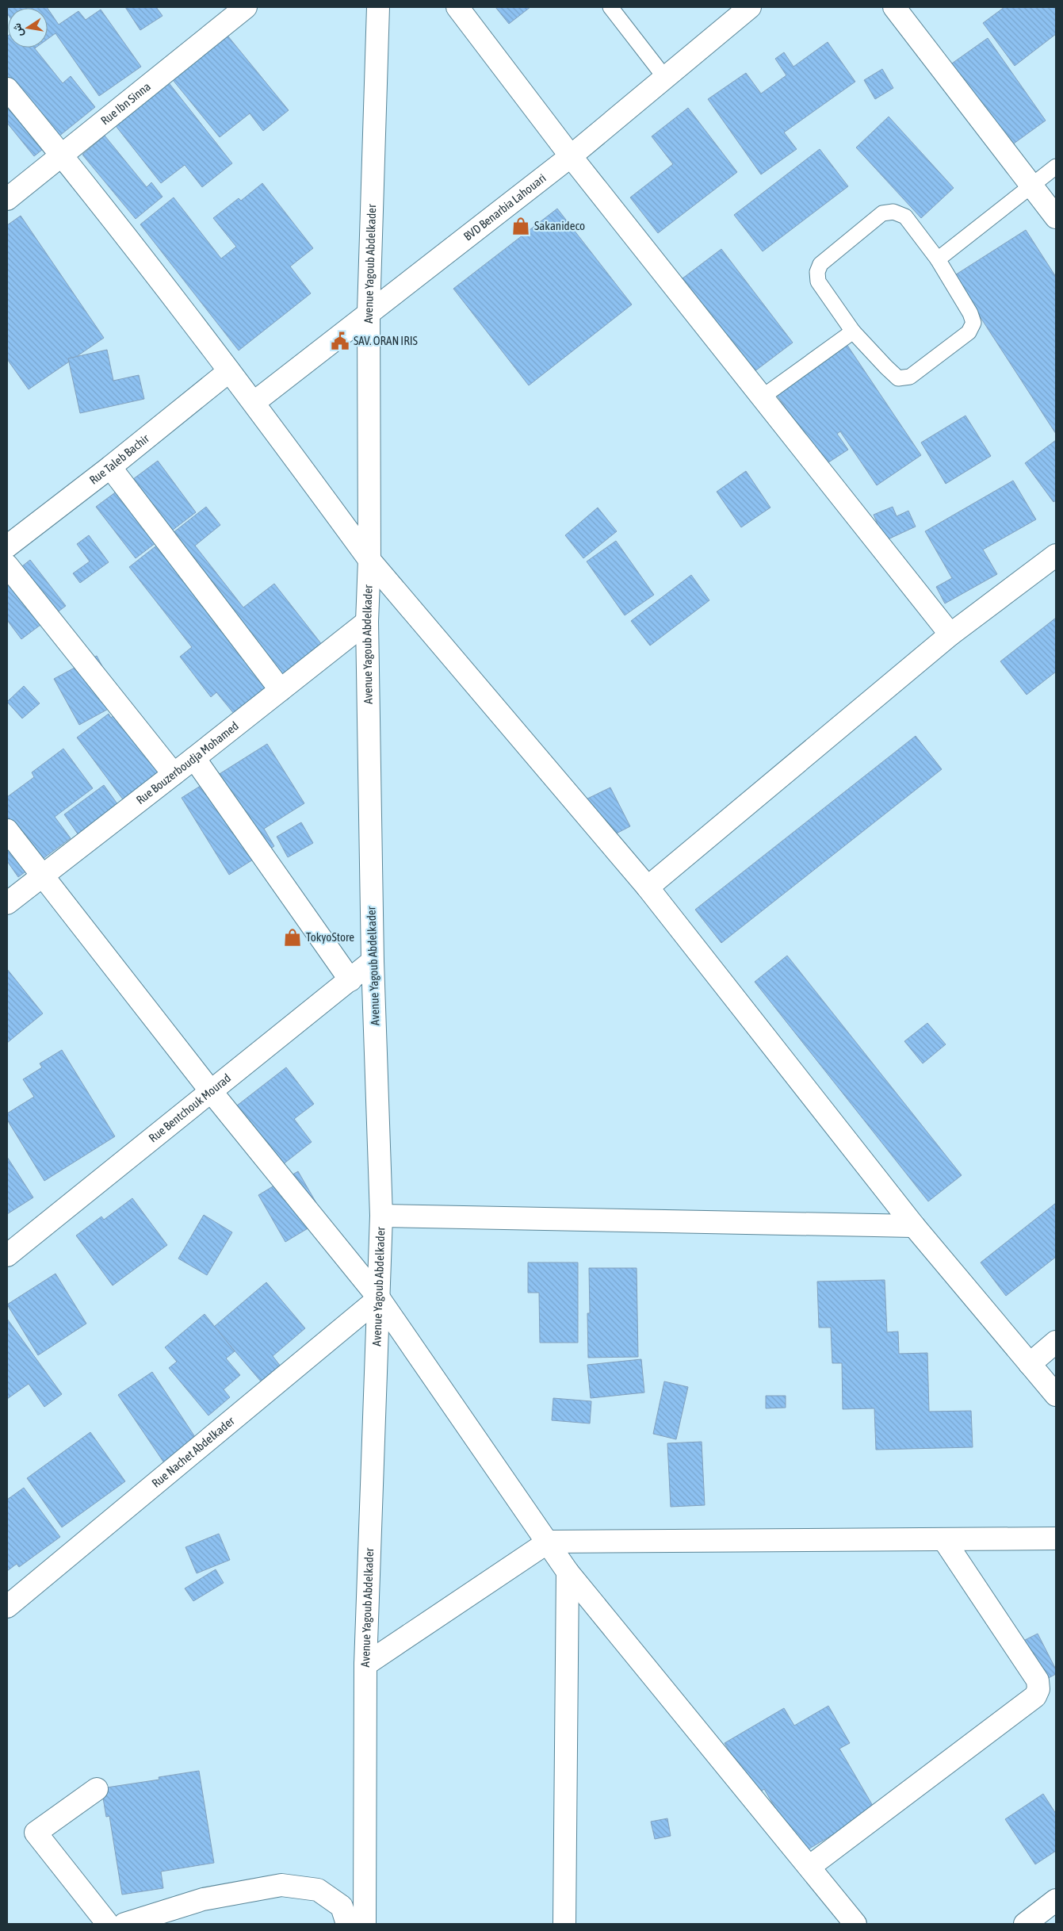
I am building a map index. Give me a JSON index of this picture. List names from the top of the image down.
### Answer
{
  "streets": {
    "street": [
      "Rue Ibn Sinna",
      "BVD Benarbia Lahouari",
      "Avenue Yagoub Abdelkader",
      "Rue Taleb Bachir",
      "Rue Bouzerboudja Mohamed",
      "Rue Bentchouk Mourad",
      "Rue Nachet Abdelkader"
    ]
  },
  "crossings": [
    ["BVD Benarbia Lahouari", "Avenue Yagoub Abdelkader"],
    ["Avenue Yagoub Abdelkader", "Rue Bouzerboudja Mohamed"],
    ["Avenue Yagoub Abdelkader", "Rue Bentchouk Mourad"],
    ["Avenue Yagoub Abdelkader", "Rue Nachet Abdelkader"]
  ],
  "places": {
    "shop": ["Sakanideco", "TokyoStore"],
    "public building": ["SAV. ORAN IRIS"]
  },
  "north": "left"
}
